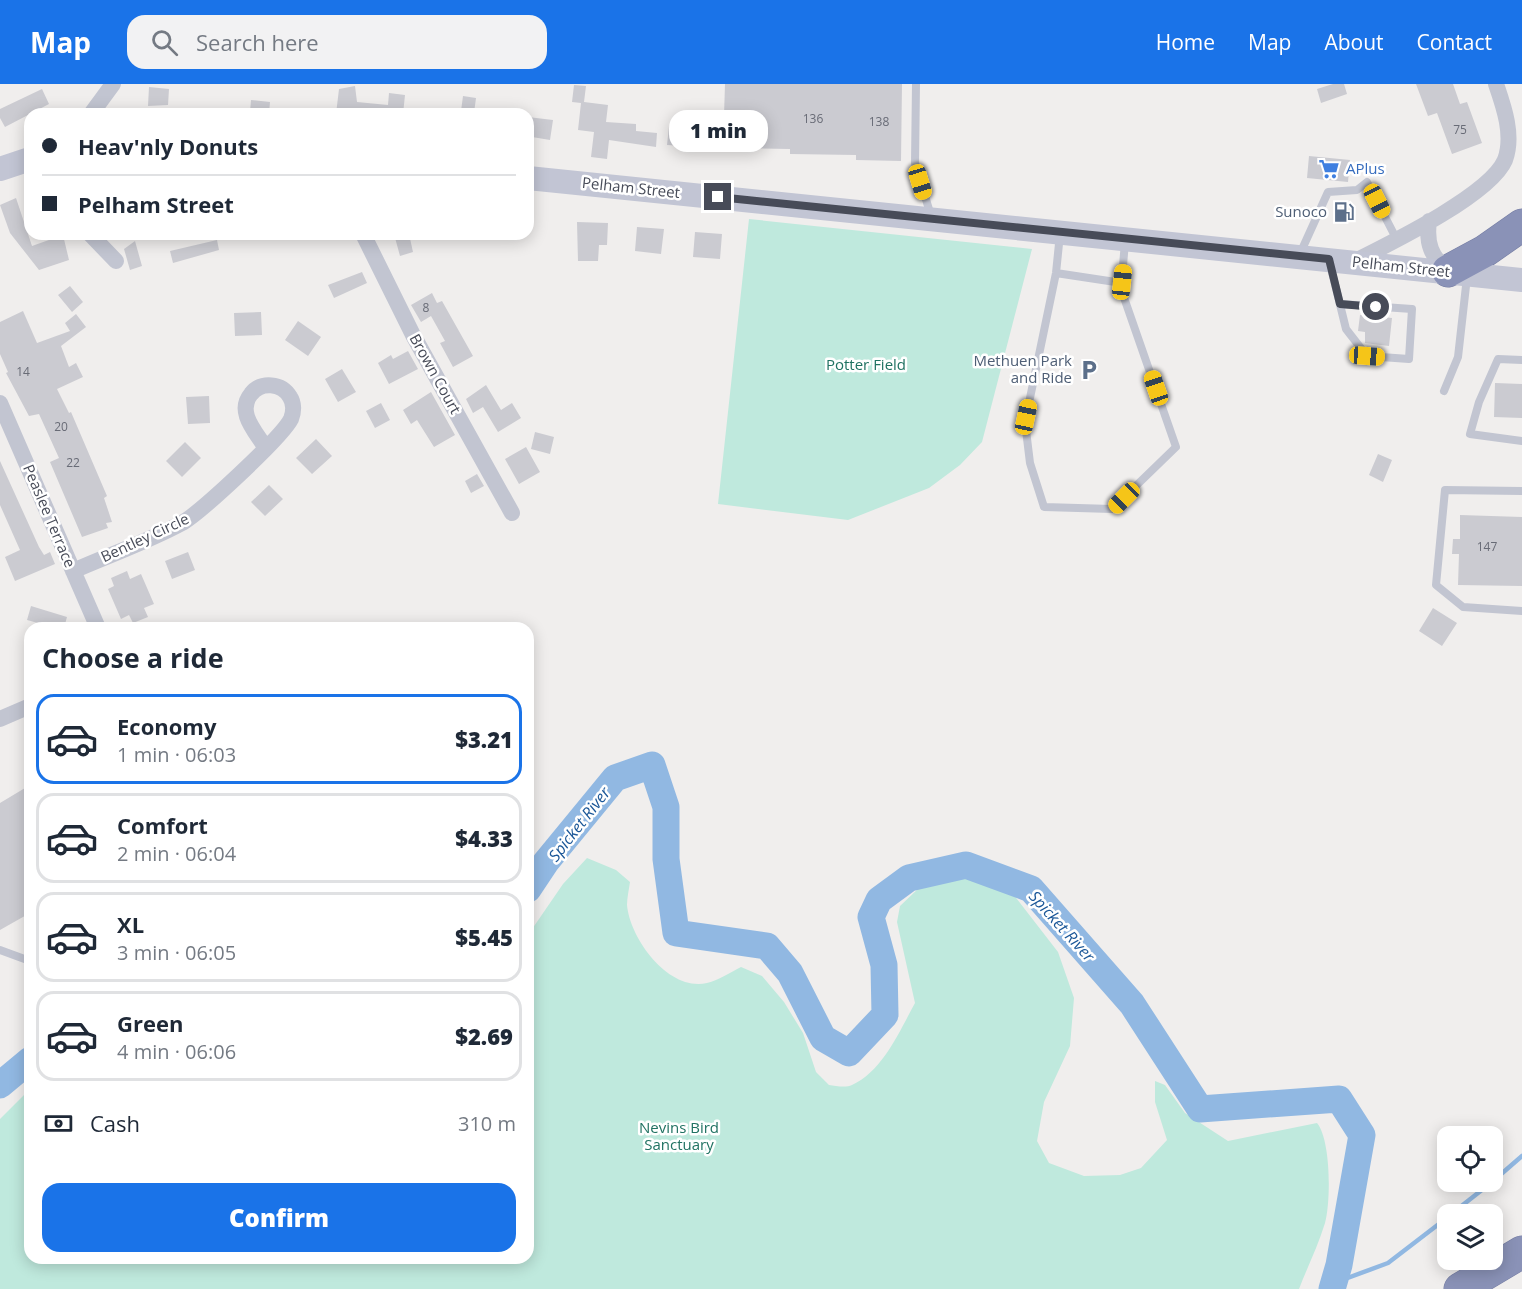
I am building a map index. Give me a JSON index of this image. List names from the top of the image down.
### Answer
{
  "streets": {
    "main road": ["Pelham Street"],
    "street": ["Brown Court", "Peaslee Terrace", "Bentley Circle"]
  },
  "crossings": [
    ["Peaslee Terrace", "Bentley Circle"]
  ],
  "water": ["Spicket River"],
  "parks": ["Potter Field", "Nevins Bird Sanctuary"],
  "places": {
    "supermarket": ["APlus"],
    "fuel station": ["Sunoco"],
    "parking": ["Methuen Park and Ride"]
  },
  "house_numbers": [
    "136",
    "138",
    "75",
    "8",
    "14",
    "20",
    "22",
    "147"
  ],
  "page": {
    "header": "Map",
    "search": "Search here",
    "nav": [
      "Home",
      "Map",
      "About",
      "Contact"
    ],
    "banner": ["Heav'nly Donuts", "Pelham Street"],
    "bubble": "1 min",
    "heading": "Choose a ride",
    "list": [
      {
        "name": "Economy",
        "note": "1 min · 06:03",
        "value": "$3.21"
      },
      {
        "name": "Comfort",
        "note": "2 min · 06:04",
        "value": "$4.33"
      },
      {
        "name": "XL",
        "note": "3 min · 06:05",
        "value": "$5.45"
      },
      {
        "name": "Green",
        "note": "4 min · 06:06",
        "value": "$2.69"
      }
    ],
    "pay": ["Cash", "310 m"],
    "buttons": "Confirm"
  }
}
